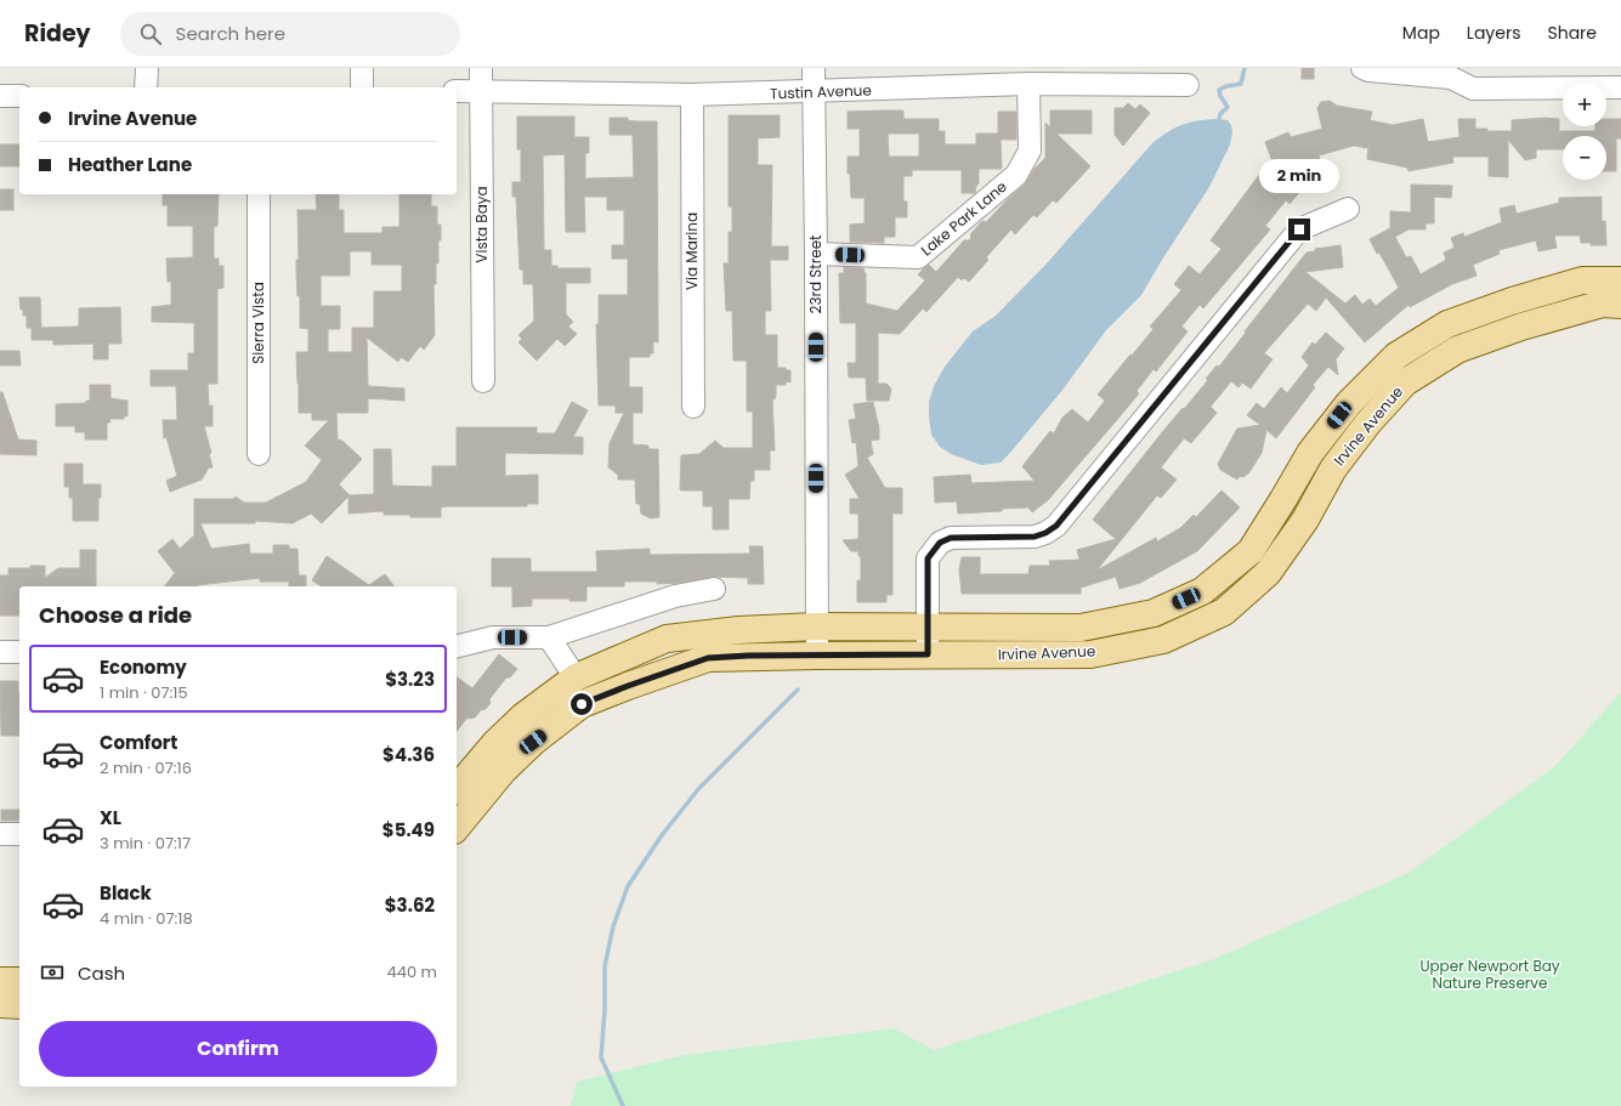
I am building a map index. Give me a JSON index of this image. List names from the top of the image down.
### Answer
{
  "streets": {
    "main road": ["Irvine Avenue"],
    "street": [
      "Tustin Avenue",
      "Lake Park Lane",
      "Vista Baya",
      "Via Marina",
      "23rd Street",
      "Sierra Vista"
    ]
  },
  "crossings": [
    ["Tustin Avenue", "Lake Park Lane"],
    ["Tustin Avenue", "Vista Baya"],
    ["Tustin Avenue", "Via Marina"],
    ["Tustin Avenue", "23rd Street"],
    ["Lake Park Lane", "23rd Street"],
    ["23rd Street", "Irvine Avenue"]
  ],
  "parks": ["Upper Newport Bay Nature Preserve"],
  "page": {
    "header": "Ridey",
    "search": "Search here",
    "nav": ["Map", "Layers", "Share"],
    "map_buttons": ["+", "−"],
    "banner": ["Irvine Avenue", "Heather Lane"],
    "bubble": "2 min",
    "heading": "Choose a ride",
    "list": [
      {
        "name": "Economy",
        "note": "1 min · 07:15",
        "value": "$3.23"
      },
      {
        "name": "Comfort",
        "note": "2 min · 07:16",
        "value": "$4.36"
      },
      {
        "name": "XL",
        "note": "3 min · 07:17",
        "value": "$5.49"
      },
      {
        "name": "Black",
        "note": "4 min · 07:18",
        "value": "$3.62"
      }
    ],
    "pay": ["Cash", "440 m"],
    "buttons": "Confirm"
  }
}
